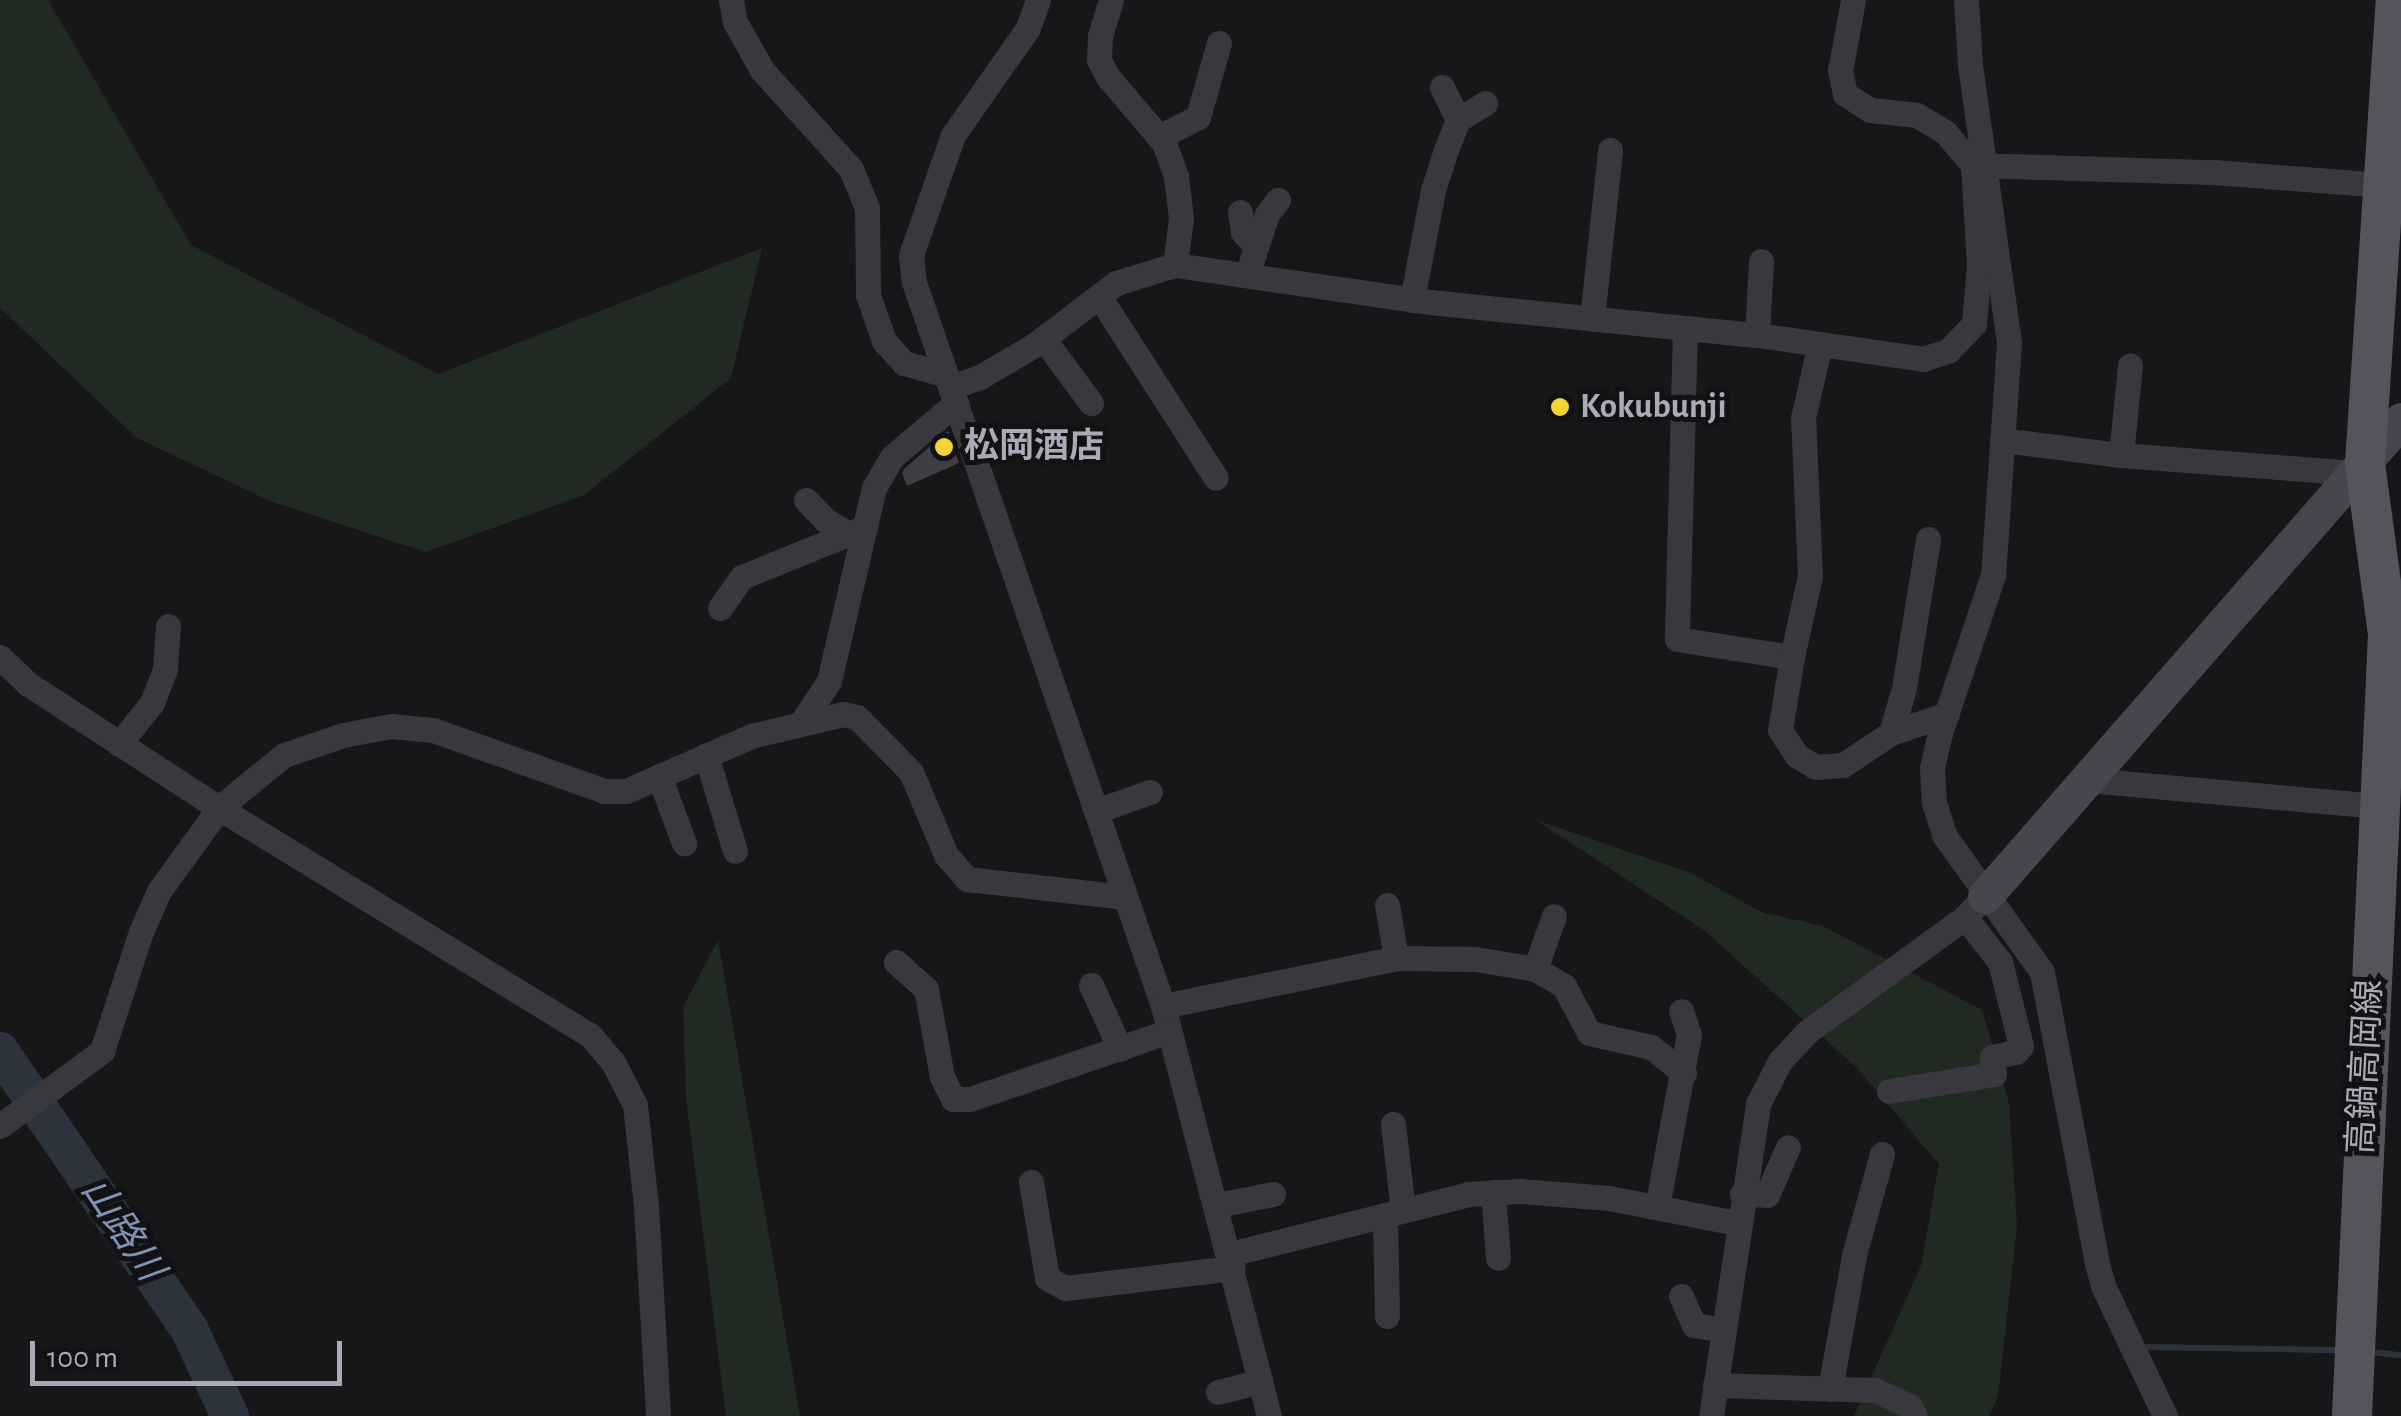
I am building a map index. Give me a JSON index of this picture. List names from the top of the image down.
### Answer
{
  "streets": {
    "main road": ["高鍋高岡線"]
  },
  "water": ["山路川"],
  "places": ["Kokubunji", "松岡酒店"],
  "scale_bar": "100 m"
}
